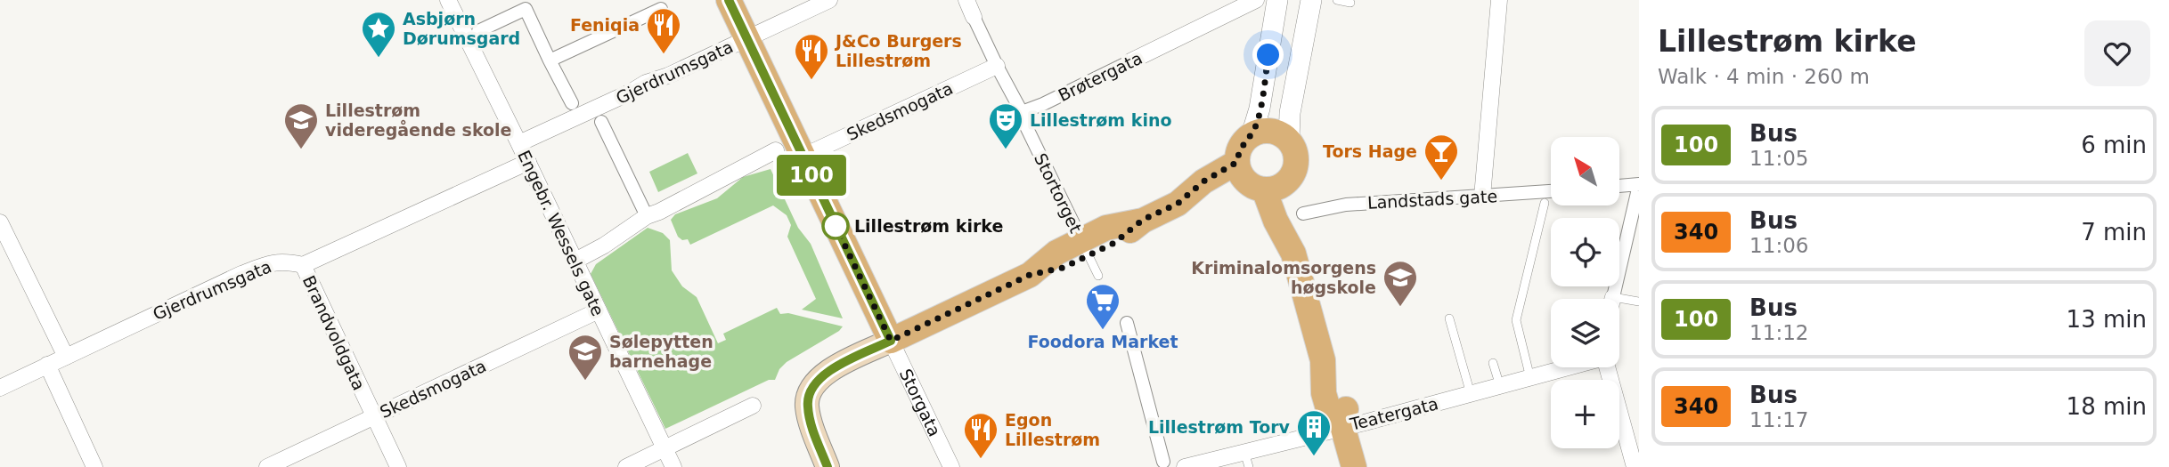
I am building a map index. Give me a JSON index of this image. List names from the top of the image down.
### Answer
{
  "streets": {
    "main road": ["Storgata"],
    "street": [
      "Gjerdrumsgata",
      "Brøtergata",
      "Skedsmogata",
      "Stortorget",
      "Landstads gate",
      "Engebr. Wessels gate",
      "Brandvoldgata",
      "Teatergata"
    ]
  },
  "crossings": [
    ["Gjerdrumsgata", "Engebr. Wessels gate"],
    ["Gjerdrumsgata", "Brandvoldgata"],
    ["Gjerdrumsgata", "Storgata"],
    ["Brøtergata", "Stortorget"],
    ["Skedsmogata", "Engebr. Wessels gate"],
    ["Skedsmogata", "Brandvoldgata"],
    ["Skedsmogata", "Storgata"]
  ],
  "places": {
    "restaurant": ["Feniqia", "J&Co Burgers Lillestrøm", "Egon Lillestrøm"],
    "place": ["Asbjørn Dørumsgard"],
    "school or university": ["Lillestrøm videregående skole", "Kriminalomsorgens høgskole", "Sølepytten barnehage"],
    "theatre": ["Lillestrøm kino"],
    "bar": ["Tors Hage"],
    "other": ["Lillestrøm kirke"],
    "supermarket": ["Foodora Market"],
    "building": ["Lillestrøm Torv"]
  },
  "lines": ["bus line 100"],
  "north": "top left",
  "page": {
    "on_map": "100",
    "heading": ["Lillestrøm kirke", "Walk · 4 min · 260 m"],
    "list": [
      {
        "mark": "100",
        "name": "Bus",
        "note": "11:05",
        "value": "6 min"
      },
      {
        "mark": "340",
        "name": "Bus",
        "note": "11:06",
        "value": "7 min"
      },
      {
        "mark": "100",
        "name": "Bus",
        "note": "11:12",
        "value": "13 min"
      },
      {
        "mark": "340",
        "name": "Bus",
        "note": "11:17",
        "value": "18 min"
      }
    ],
    "map_buttons": "+"
  }
}
